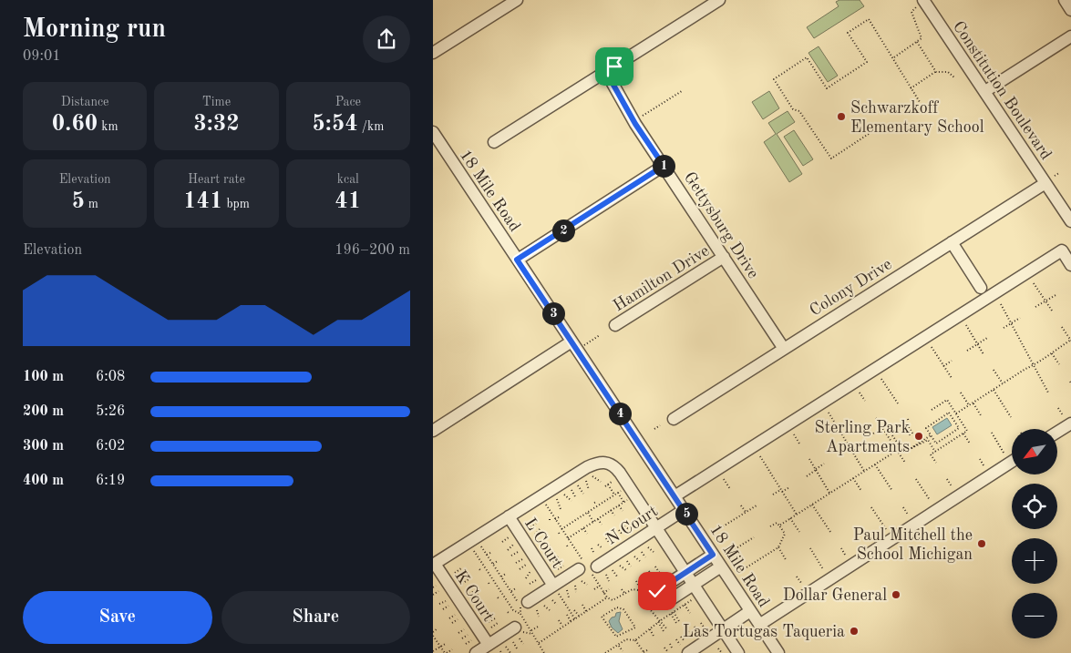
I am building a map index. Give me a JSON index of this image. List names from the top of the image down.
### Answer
{
  "streets": {
    "street": [
      "Constitution Boulevard",
      "18 Mile Road",
      "Gettysburg Drive",
      "Hamilton Drive",
      "Colony Drive",
      "N Court",
      "L Court",
      "K Court"
    ]
  },
  "crossings": [
    ["Constitution Boulevard", "Colony Drive"],
    ["18 Mile Road", "N Court"],
    ["Gettysburg Drive", "Hamilton Drive"],
    ["Gettysburg Drive", "Colony Drive"]
  ],
  "places": [
    "Schwarzkoff Elementary School",
    "Sterling Park Apartments",
    "Paul Mitchell the School Michigan",
    "Dollar General",
    "Las Tortugas Taqueria"
  ],
  "north": "bottom left",
  "page": {
    "heading": ["Morning run", "09:01"],
    "stats": [
      ["Distance", "0.60 km"],
      ["Time", "3:32"],
      ["Pace", "5:54 /km"],
      ["Elevation", "5 m"],
      ["Heart rate", "141 bpm"],
      ["kcal", "41"]
    ],
    "pins": [
      "1",
      "2",
      "3",
      "4",
      "5"
    ],
    "chart": ["Elevation", "196–200 m"],
    "list": [
      {
        "name": "100 m",
        "note": "6:08"
      },
      {
        "name": "200 m",
        "note": "5:26"
      },
      {
        "name": "300 m",
        "note": "6:02"
      },
      {
        "name": "400 m",
        "note": "6:19"
      }
    ],
    "map_buttons": ["+", "−"],
    "buttons": ["Save", "Share"]
  }
}
